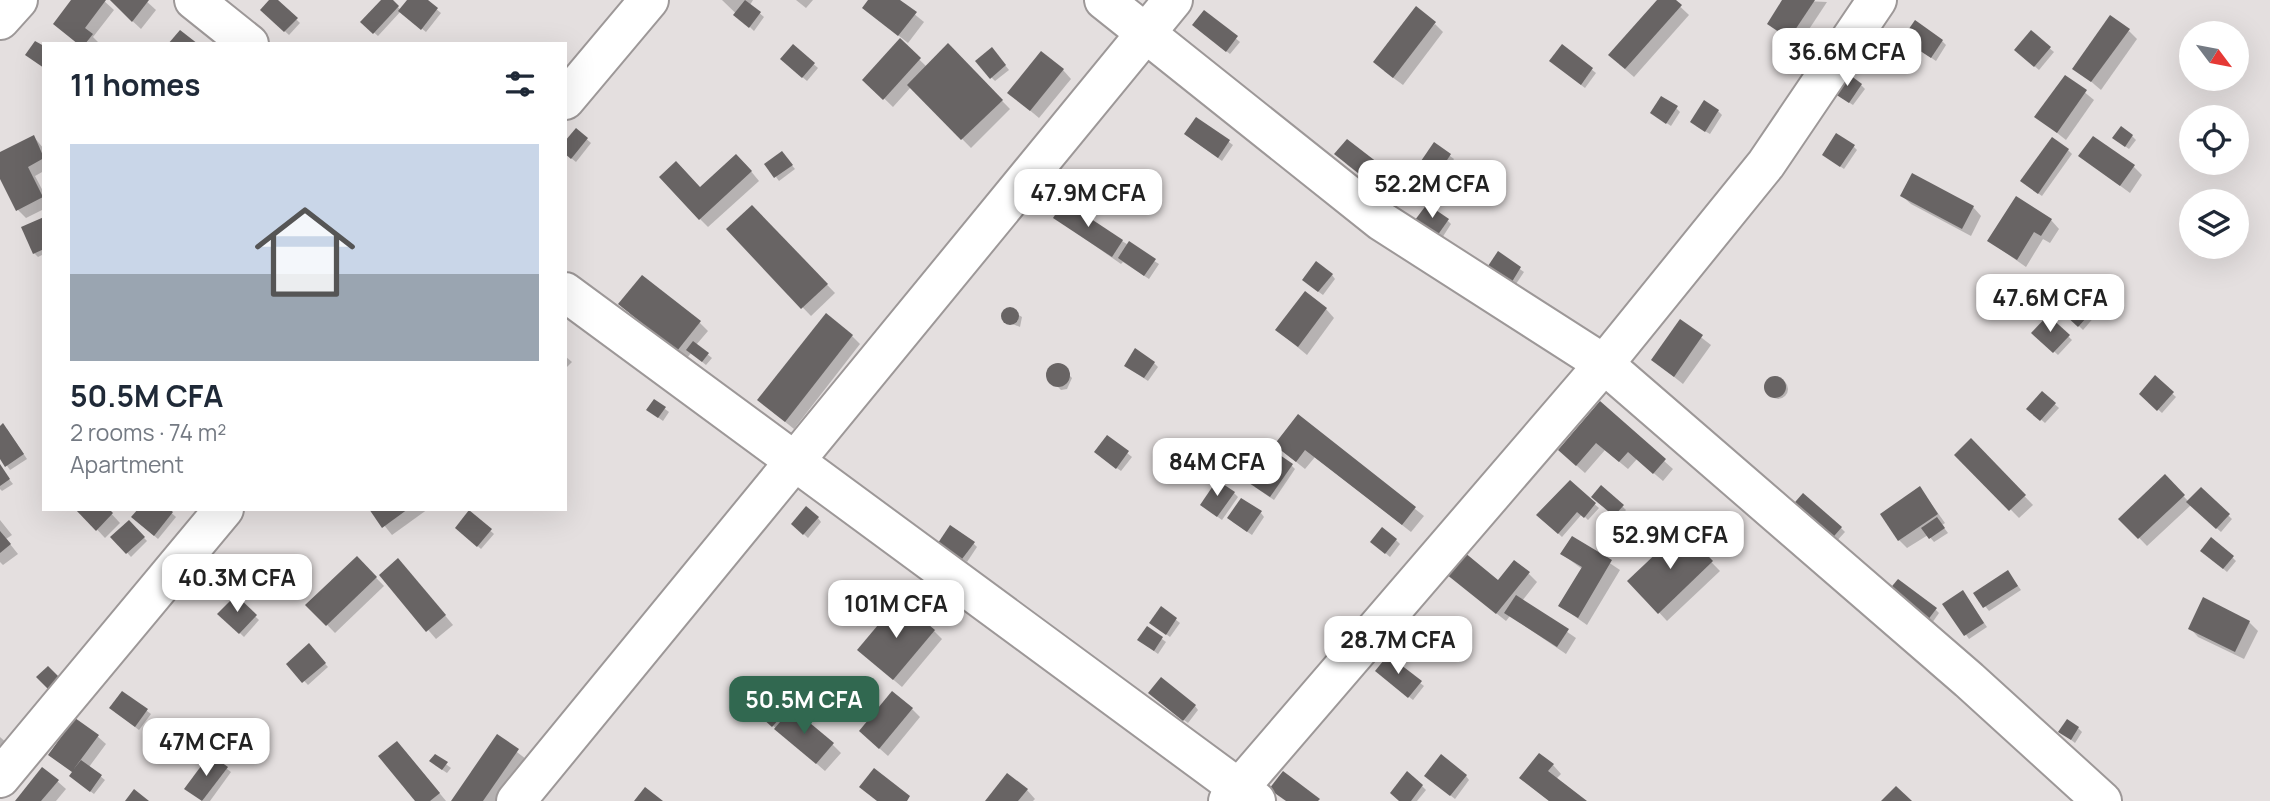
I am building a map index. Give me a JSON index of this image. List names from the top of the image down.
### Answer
{
  "north": "bottom right",
  "page": {
    "price": [
      "36.6M CFA",
      "52.2M CFA",
      "47.9M CFA",
      "47.6M CFA",
      "84M CFA",
      "52.9M CFA",
      "40.3M CFA",
      "101M CFA",
      "28.7M CFA",
      "50.5M CFA",
      "47M CFA"
    ],
    "heading": "11 homes",
    "list": [
      {
        "name": "50.5M CFA",
        "note": "2 rooms · 74 m² · Apartment"
      }
    ]
  }
}
